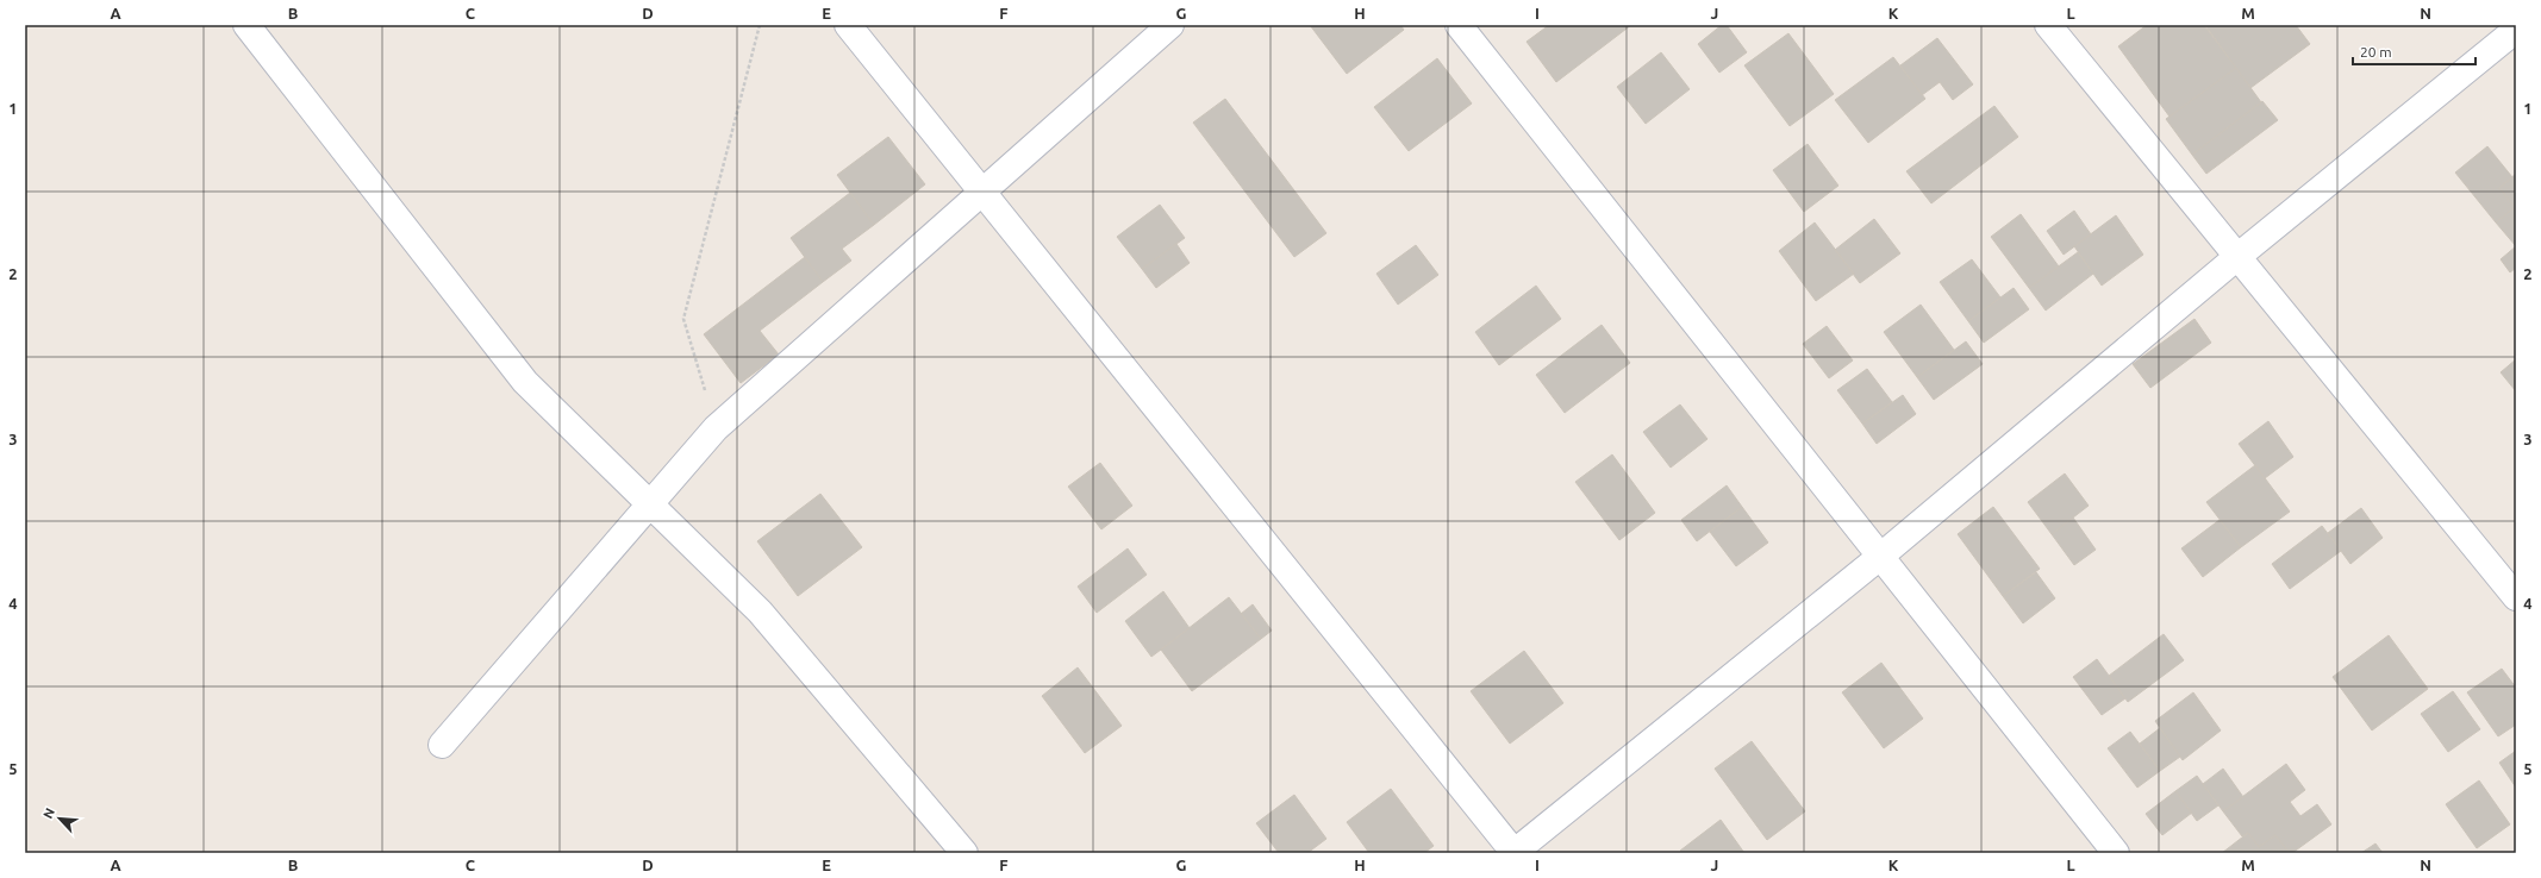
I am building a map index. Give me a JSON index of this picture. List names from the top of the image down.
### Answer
{
  "scale_bar": "20 m",
  "north": "top left",
  "grid": {
    "columns": [
      "A",
      "B",
      "C",
      "D",
      "E",
      "F",
      "G",
      "H",
      "I",
      "J",
      "K",
      "L",
      "M",
      "N"
    ],
    "rows": [
      "1",
      "2",
      "3",
      "4",
      "5"
    ]
  }
}
